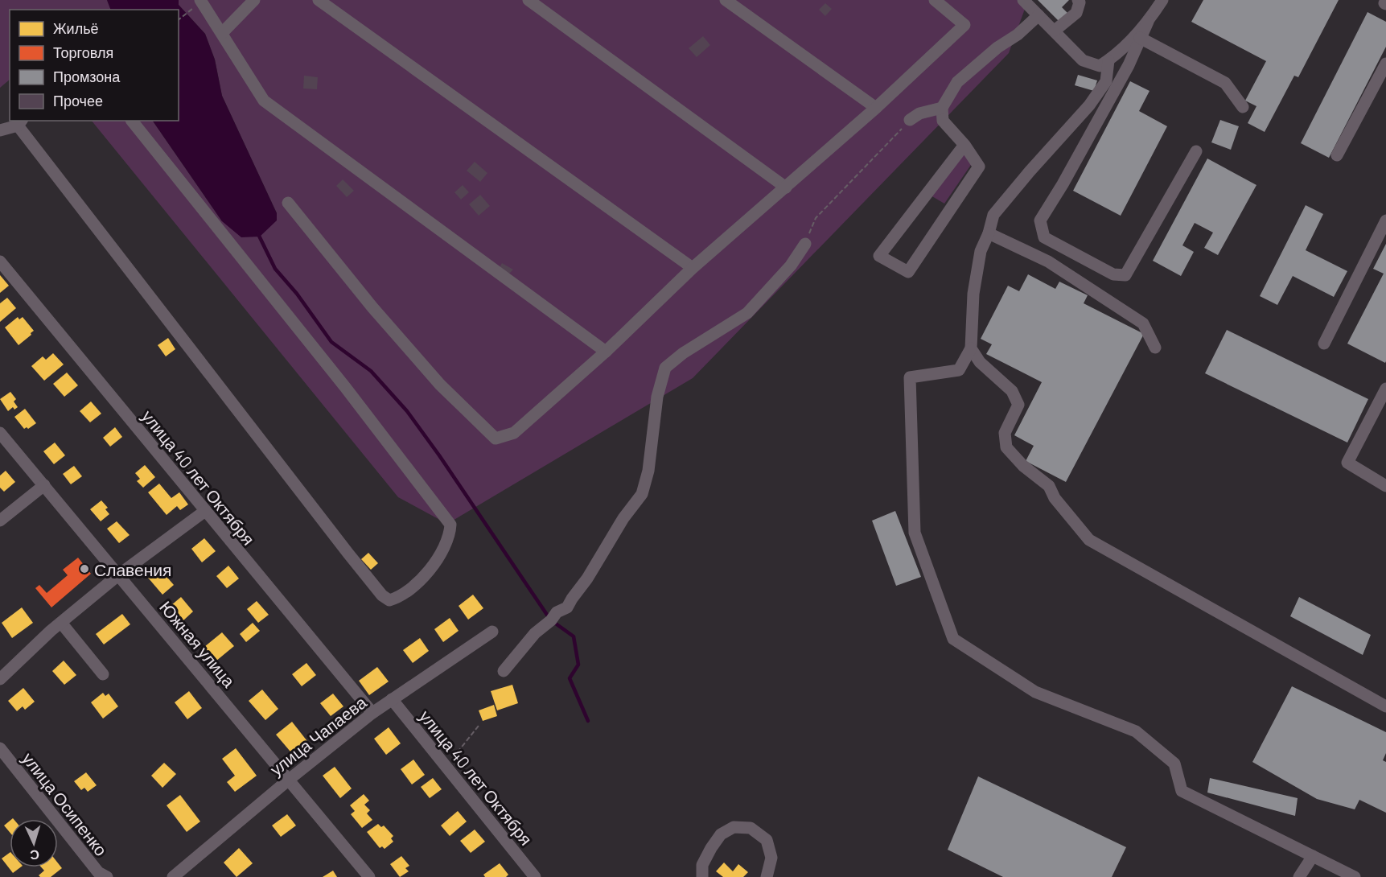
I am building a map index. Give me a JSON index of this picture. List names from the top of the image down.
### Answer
{
  "streets": {
    "street": [
      "улица 40 лет Октября",
      "Южная улица",
      "улица Чапаева",
      "улица Осипенко"
    ]
  },
  "crossings": [
    ["улица 40 лет Октября", "улица Чапаева"],
    ["Южная улица", "улица Чапаева"]
  ],
  "places": ["Славения"],
  "legend": [
    "Жильё",
    "Торговля",
    "Промзона",
    "Прочее"
  ],
  "north": "bottom"
}
